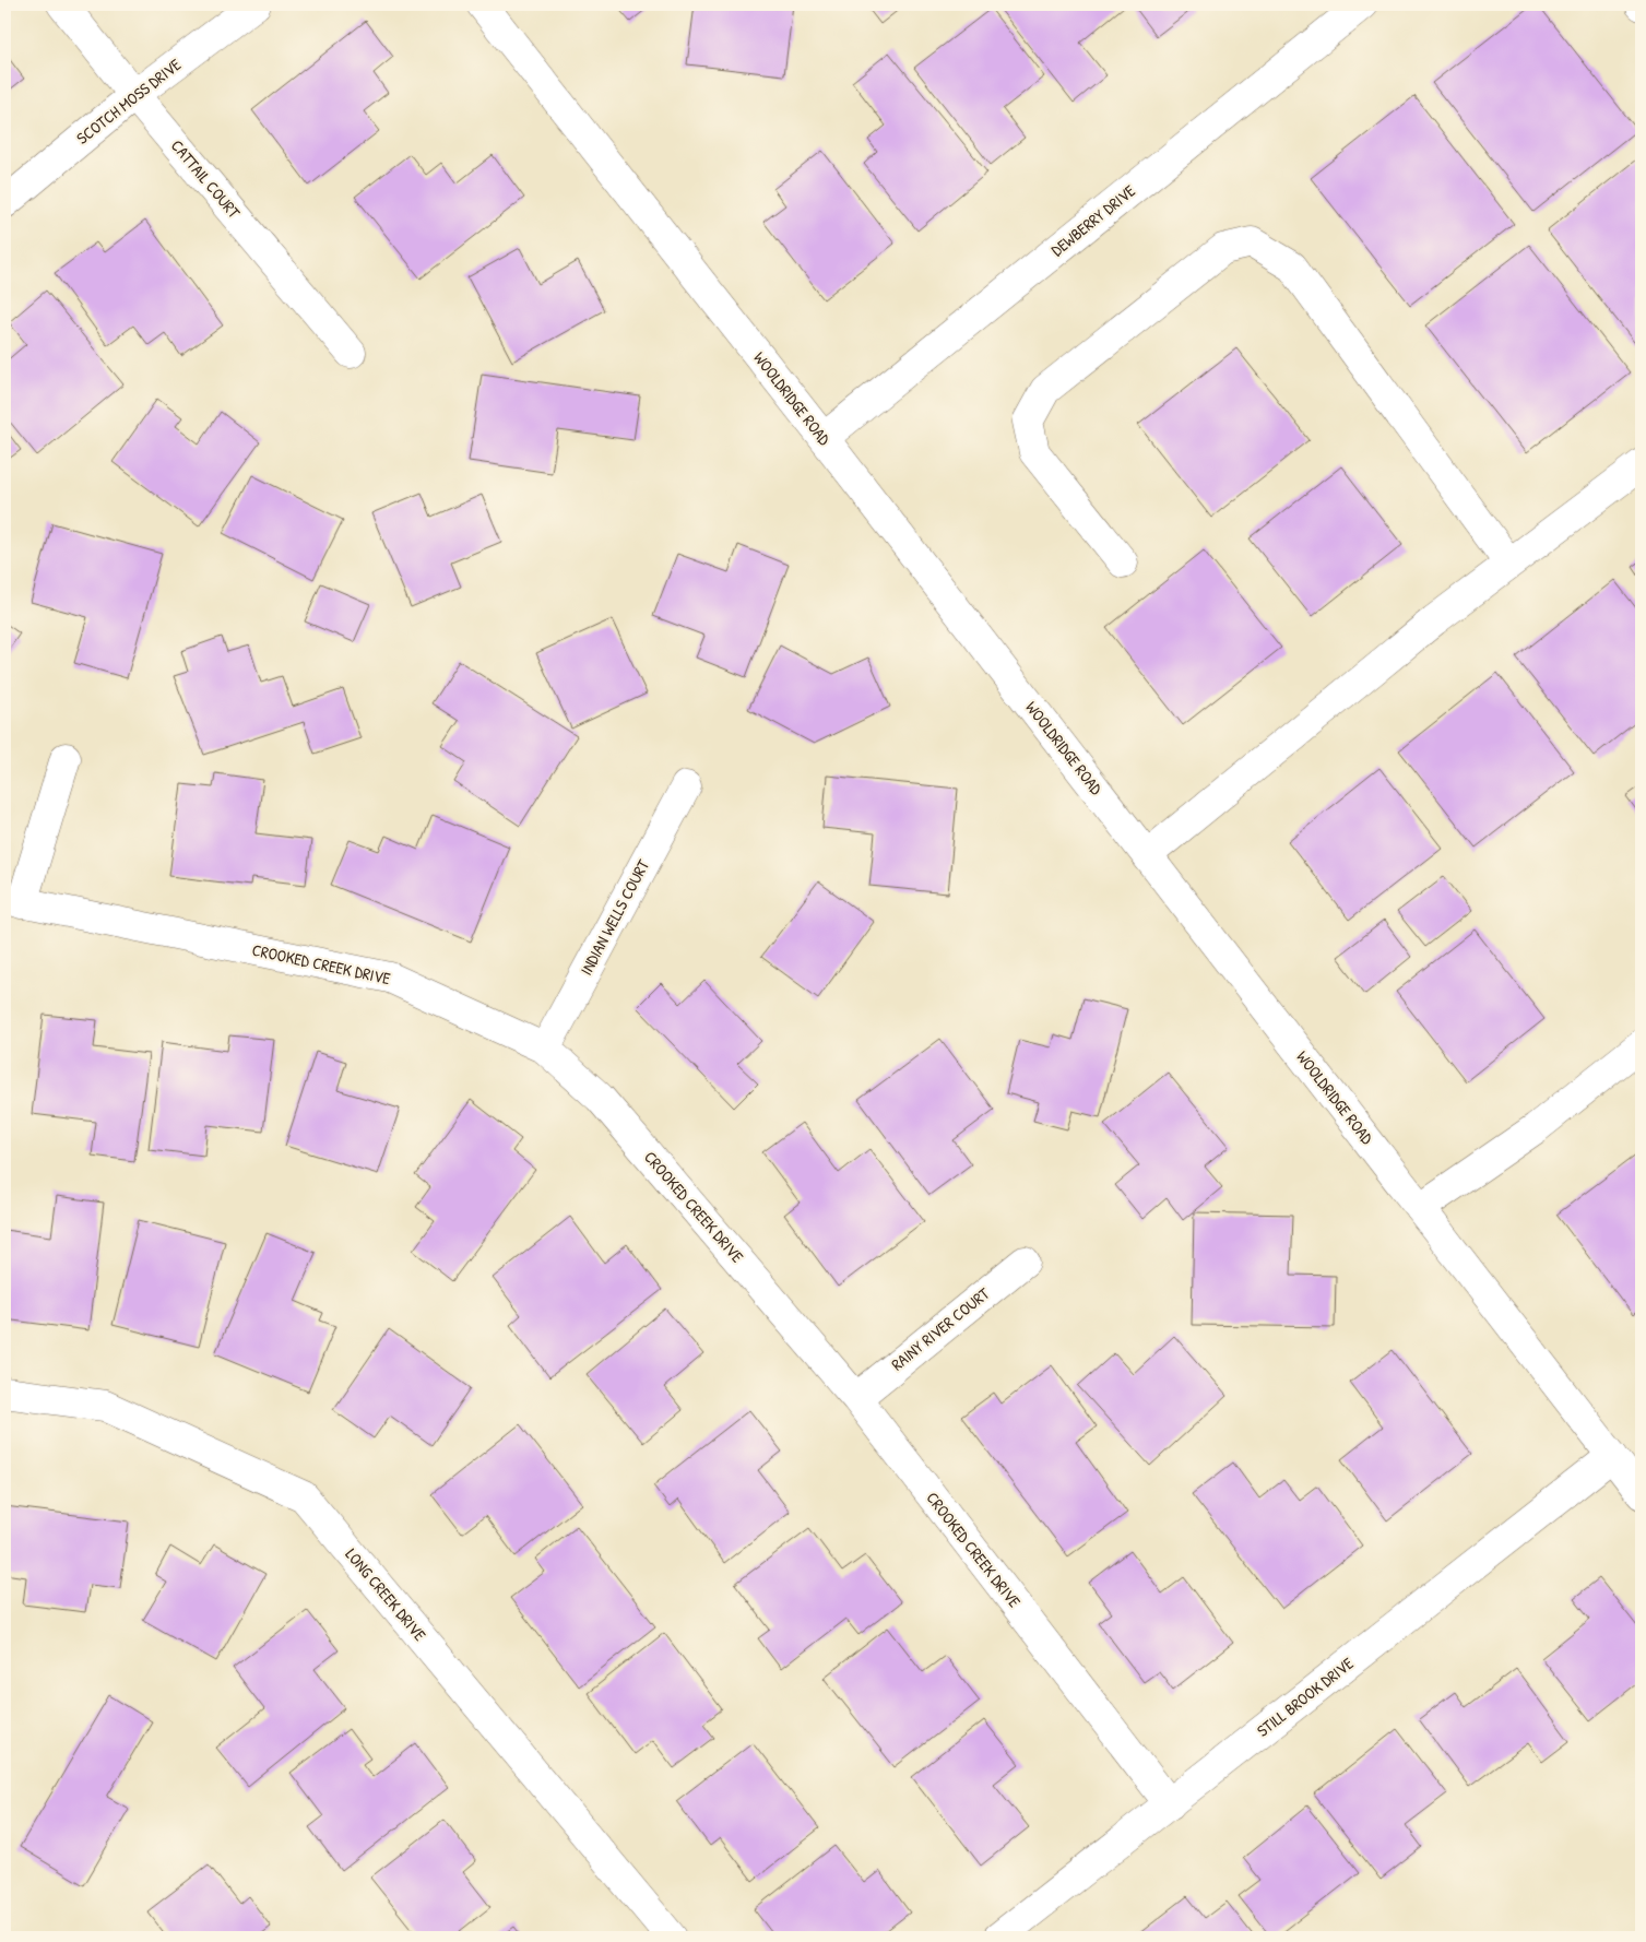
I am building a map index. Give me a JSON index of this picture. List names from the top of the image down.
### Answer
{
  "streets": {
    "street": [
      "SCOTCH MOSS DRIVE",
      "CATTAIL COURT",
      "DEWBERRY DRIVE",
      "WOOLDRIDGE ROAD",
      "INDIAN WELLS COURT",
      "CROOKED CREEK DRIVE",
      "RAINY RIVER COURT",
      "LONG CREEK DRIVE",
      "STILL BROOK DRIVE"
    ]
  },
  "crossings": [
    ["SCOTCH MOSS DRIVE", "CATTAIL COURT"],
    ["DEWBERRY DRIVE", "WOOLDRIDGE ROAD"],
    ["WOOLDRIDGE ROAD", "STILL BROOK DRIVE"],
    ["INDIAN WELLS COURT", "CROOKED CREEK DRIVE"],
    ["CROOKED CREEK DRIVE", "RAINY RIVER COURT"],
    ["CROOKED CREEK DRIVE", "STILL BROOK DRIVE"]
  ]
}
